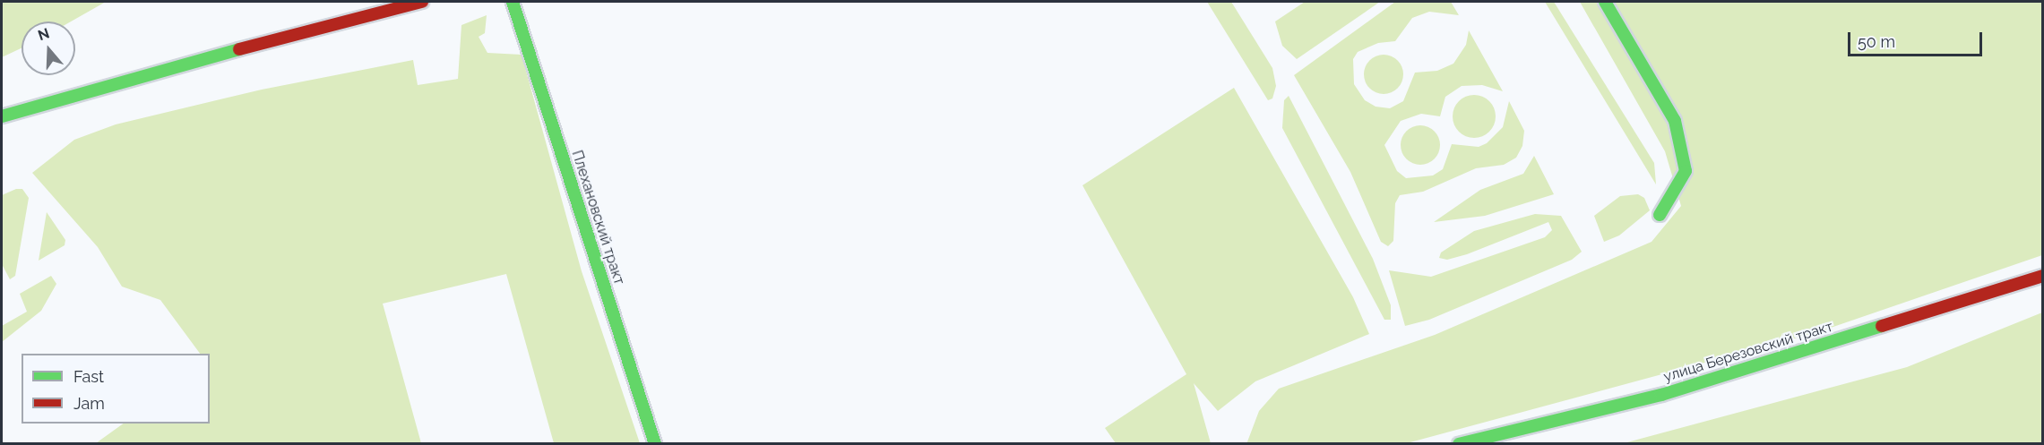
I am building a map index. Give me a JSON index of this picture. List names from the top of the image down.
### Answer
{
  "streets": {
    "street": ["Плехановский тракт", "улица Березовский тракт"]
  },
  "legend": ["Fast", "Jam"],
  "scale_bar": "50 m",
  "north": "top"
}
